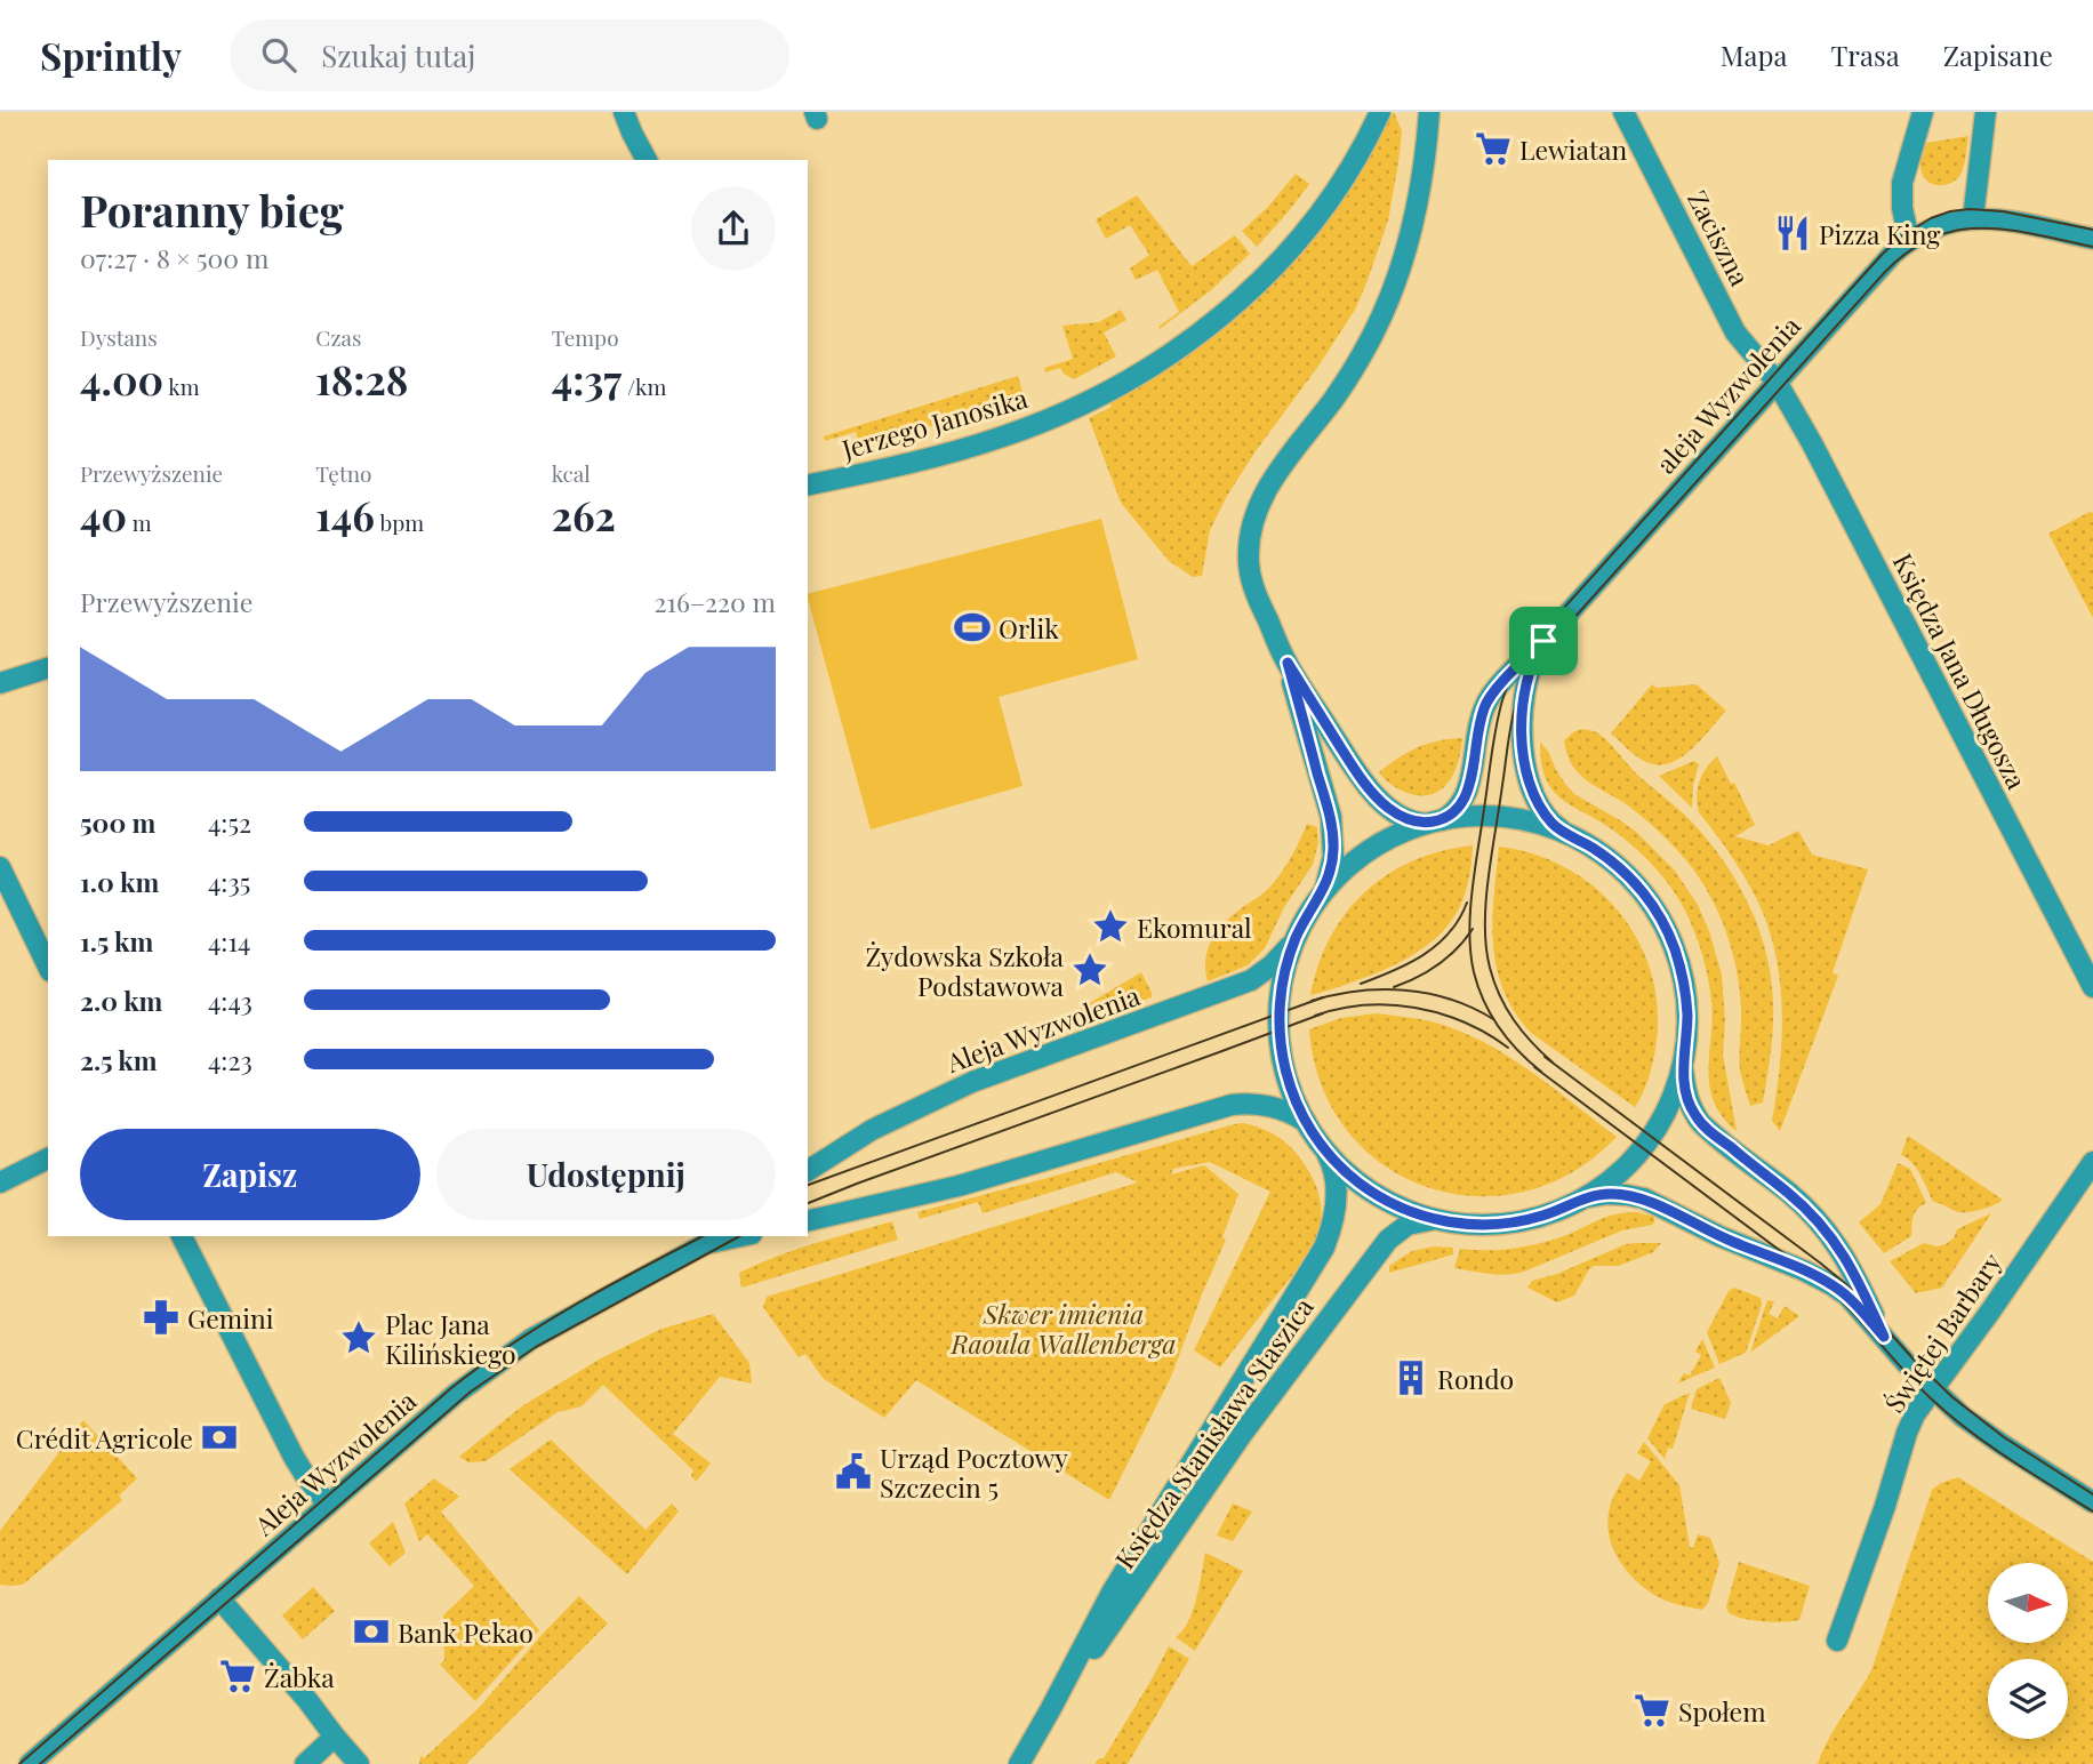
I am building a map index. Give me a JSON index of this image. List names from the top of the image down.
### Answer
{
  "streets": {
    "street": [
      "Zaciszna",
      "aleja Wyzwolenia",
      "Jerzego Janosika",
      "Księdza Jana Długosza",
      "Aleja Wyzwolenia",
      "Świętej Barbary",
      "Księdza Stanisława Staszica"
    ]
  },
  "crossings": [
    ["Zaciszna", "aleja Wyzwolenia"],
    ["Zaciszna", "Księdza Jana Długosza"],
    ["aleja Wyzwolenia", "Księdza Jana Długosza"]
  ],
  "parks": ["Skwer imienia Raoula Wallenberga"],
  "places": {
    "supermarket": ["Lewiatan", "Żabka", "Społem"],
    "restaurant": ["Pizza King"],
    "sports": ["Orlik"],
    "place": ["Ekomural", "Żydowska Szkoła Podstawowa", "Plac Jana Kilińskiego"],
    "pharmacy": ["Gemini"],
    "building": ["Rondo"],
    "bank": ["Crédit Agricole", "Bank Pekao"],
    "public building": ["Urząd Pocztowy Szczecin 5"]
  },
  "north": "right",
  "page": {
    "header": "Sprintly",
    "search": "Szukaj tutaj",
    "nav": ["Mapa", "Trasa", "Zapisane"],
    "heading": ["Poranny bieg", "07:27 · 8 × 500 m"],
    "stats": [
      ["Dystans", "4.00 km"],
      ["Czas", "18:28"],
      ["Tempo", "4:37 /km"],
      ["Przewyższenie", "40 m"],
      ["Tętno", "146 bpm"],
      ["kcal", "262"]
    ],
    "chart": ["Przewyższenie", "216–220 m"],
    "list": [
      {
        "name": "500 m",
        "note": "4:52"
      },
      {
        "name": "1.0 km",
        "note": "4:35"
      },
      {
        "name": "1.5 km",
        "note": "4:14"
      },
      {
        "name": "2.0 km",
        "note": "4:43"
      },
      {
        "name": "2.5 km",
        "note": "4:23"
      }
    ],
    "buttons": ["Zapisz", "Udostępnij"]
  }
}
